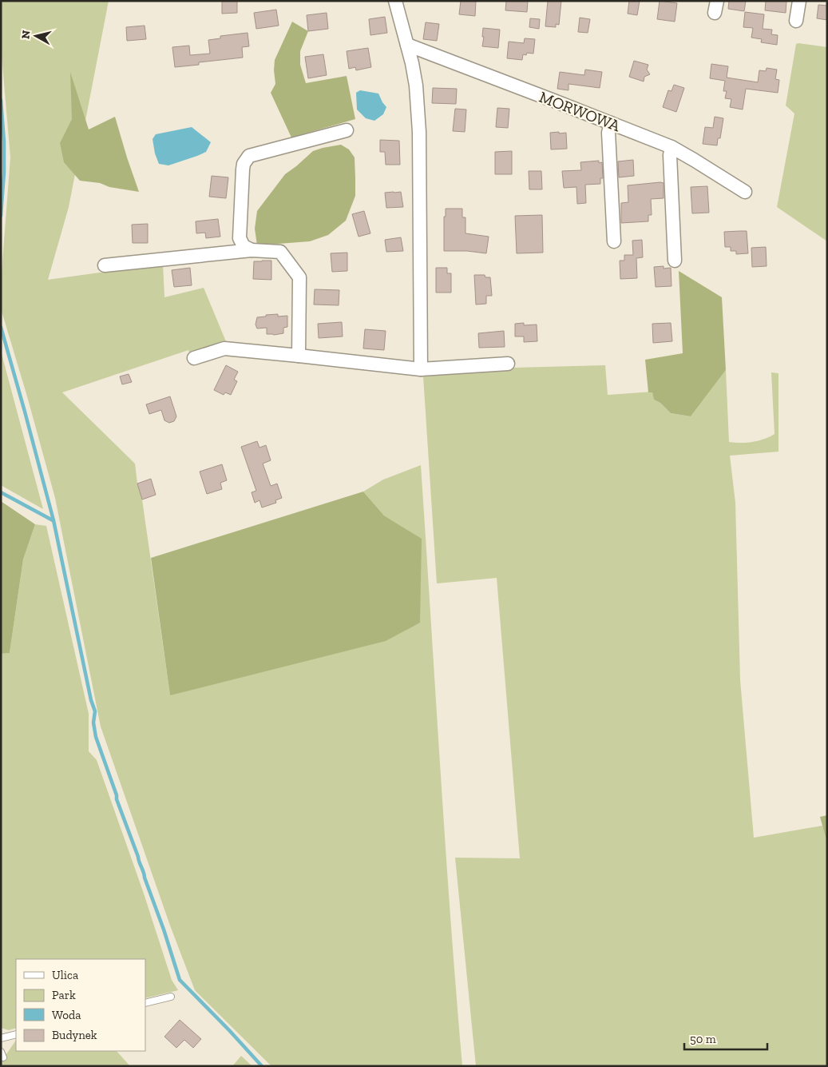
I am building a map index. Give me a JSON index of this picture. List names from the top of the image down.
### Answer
{
  "streets": {
    "street": ["MORWOWA"]
  },
  "legend": [
    "Ulica",
    "Park",
    "Woda",
    "Budynek"
  ],
  "scale_bar": "50 m",
  "north": "left"
}
